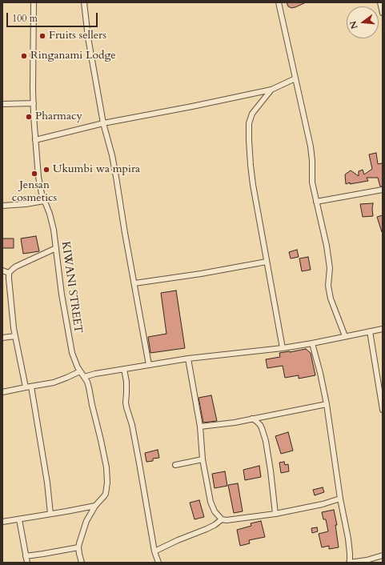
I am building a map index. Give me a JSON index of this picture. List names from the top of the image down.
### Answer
{
  "streets": {
    "street": ["KIWANI STREET"]
  },
  "places": [
    "Fruits sellers",
    "Ringanami Lodge",
    "Pharmacy",
    "Ukumbi wa mpira",
    "Jensan cosmetics"
  ],
  "scale_bar": "100 m",
  "north": "left"
}
